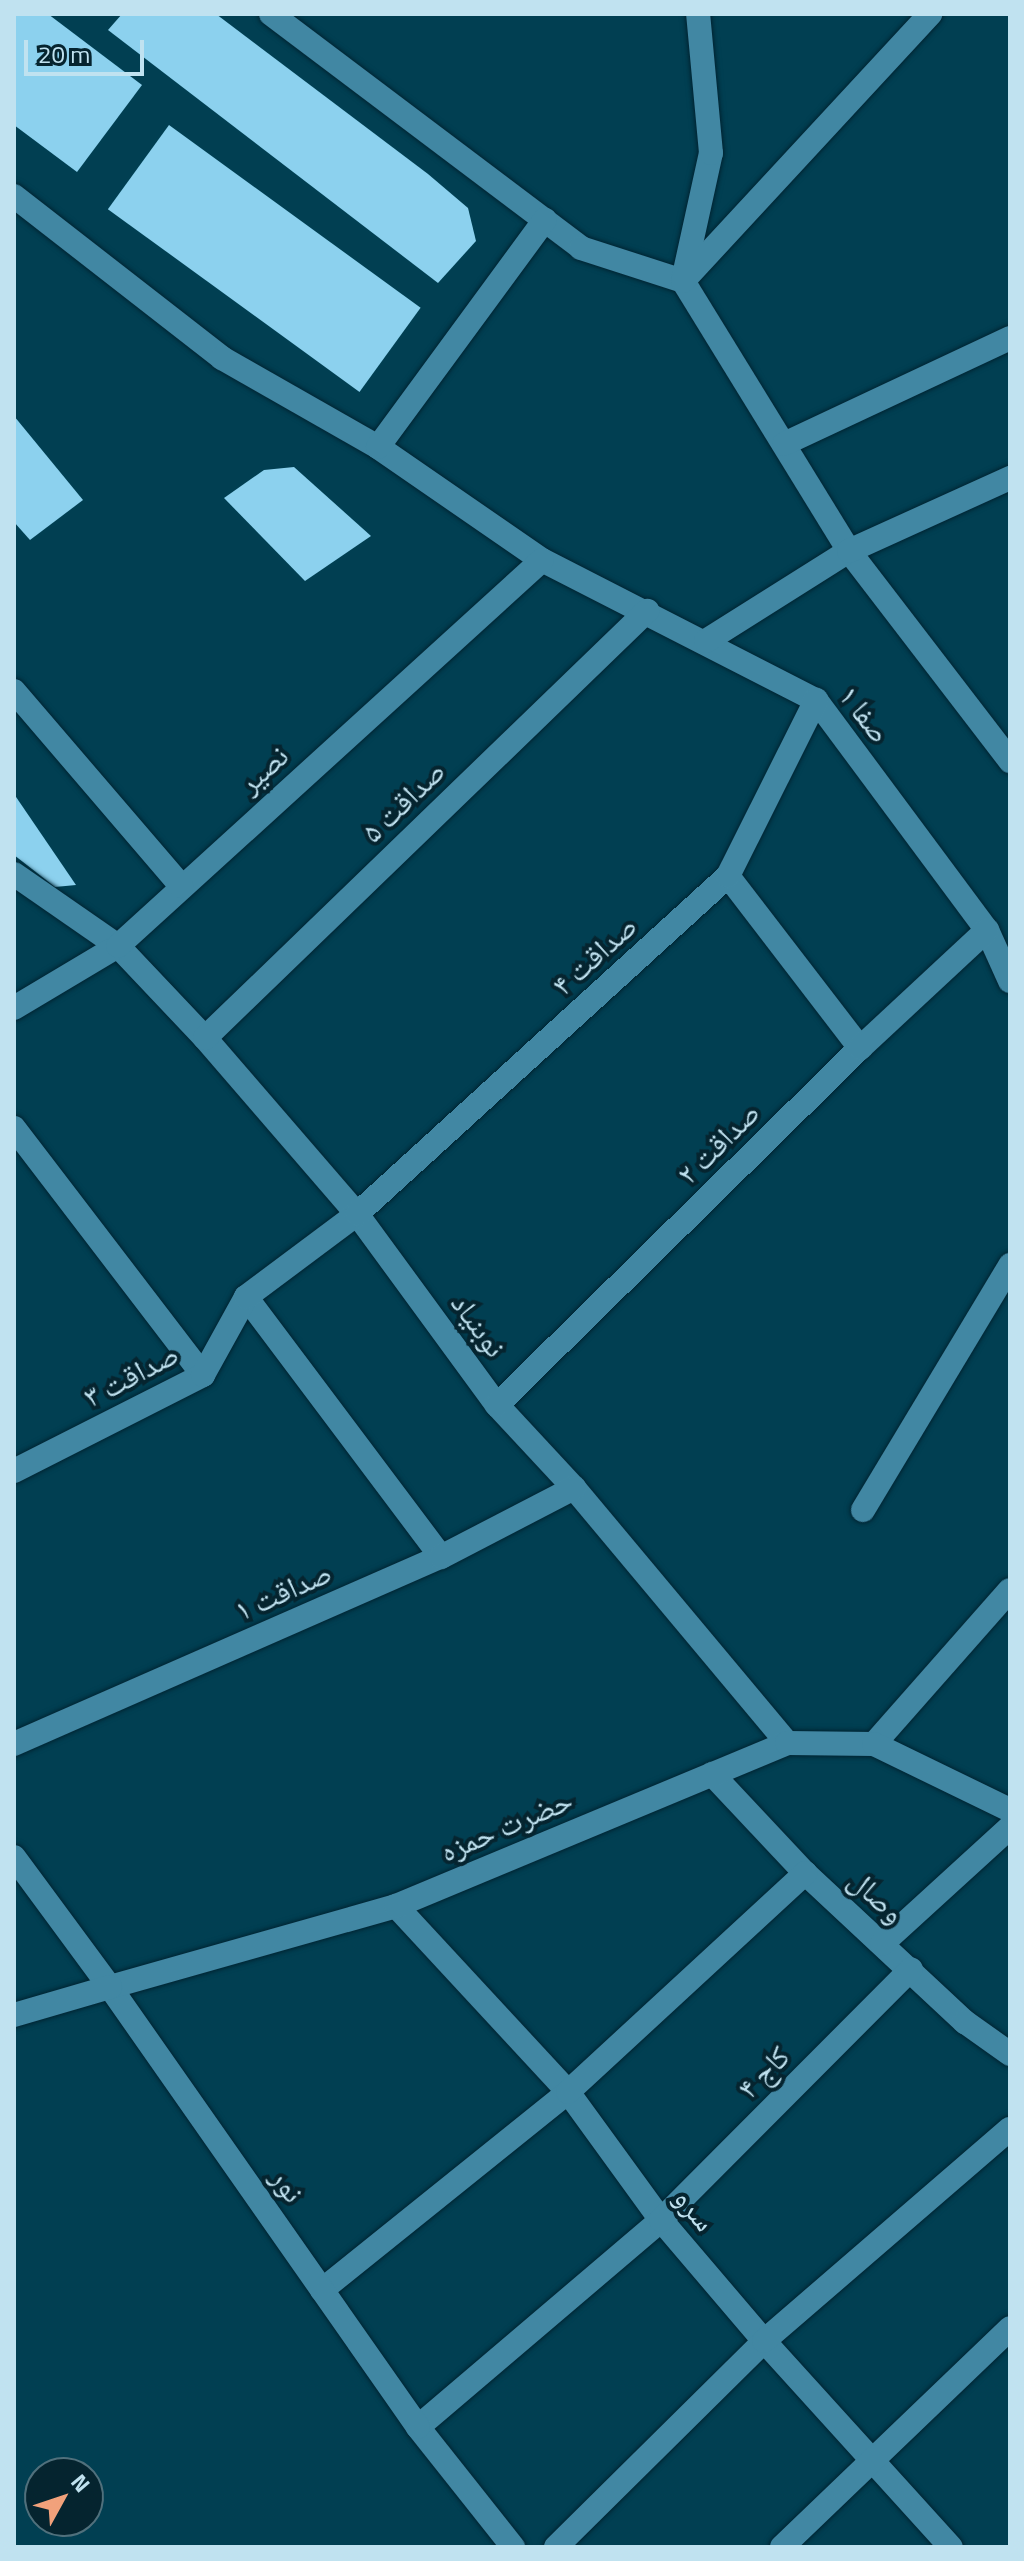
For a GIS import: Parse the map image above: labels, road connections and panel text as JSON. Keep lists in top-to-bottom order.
{
  "streets": {
    "street": [
      "صفا ۱",
      "نصیر",
      "صداقت ۵",
      "صداقت ۴",
      "صداقت ۲",
      "نوبنیاد",
      "صداقت ۳",
      "صداقت ۱",
      "حضرت حمزه",
      "وصال",
      "کاج ۴",
      "نور",
      "سرو"
    ]
  },
  "crossings": [
    ["صفا ۱", "نصیر"],
    ["صفا ۱", "صداقت ۵"],
    ["صفا ۱", "صداقت ۴"],
    ["صفا ۱", "صداقت ۲"],
    ["نصیر", "نوبنیاد"],
    ["صداقت ۵", "نوبنیاد"],
    ["صداقت ۴", "نوبنیاد"],
    ["صداقت ۴", "صداقت ۳"],
    ["صداقت ۲", "نوبنیاد"],
    ["نوبنیاد", "صداقت ۳"],
    ["نوبنیاد", "صداقت ۱"],
    ["نوبنیاد", "حضرت حمزه"],
    ["حضرت حمزه", "وصال"],
    ["حضرت حمزه", "نور"],
    ["حضرت حمزه", "سرو"],
    ["وصال", "کاج ۴"],
    ["کاج ۴", "نور"],
    ["کاج ۴", "سرو"]
  ],
  "scale_bar": "20 m",
  "north": "top right"
}
